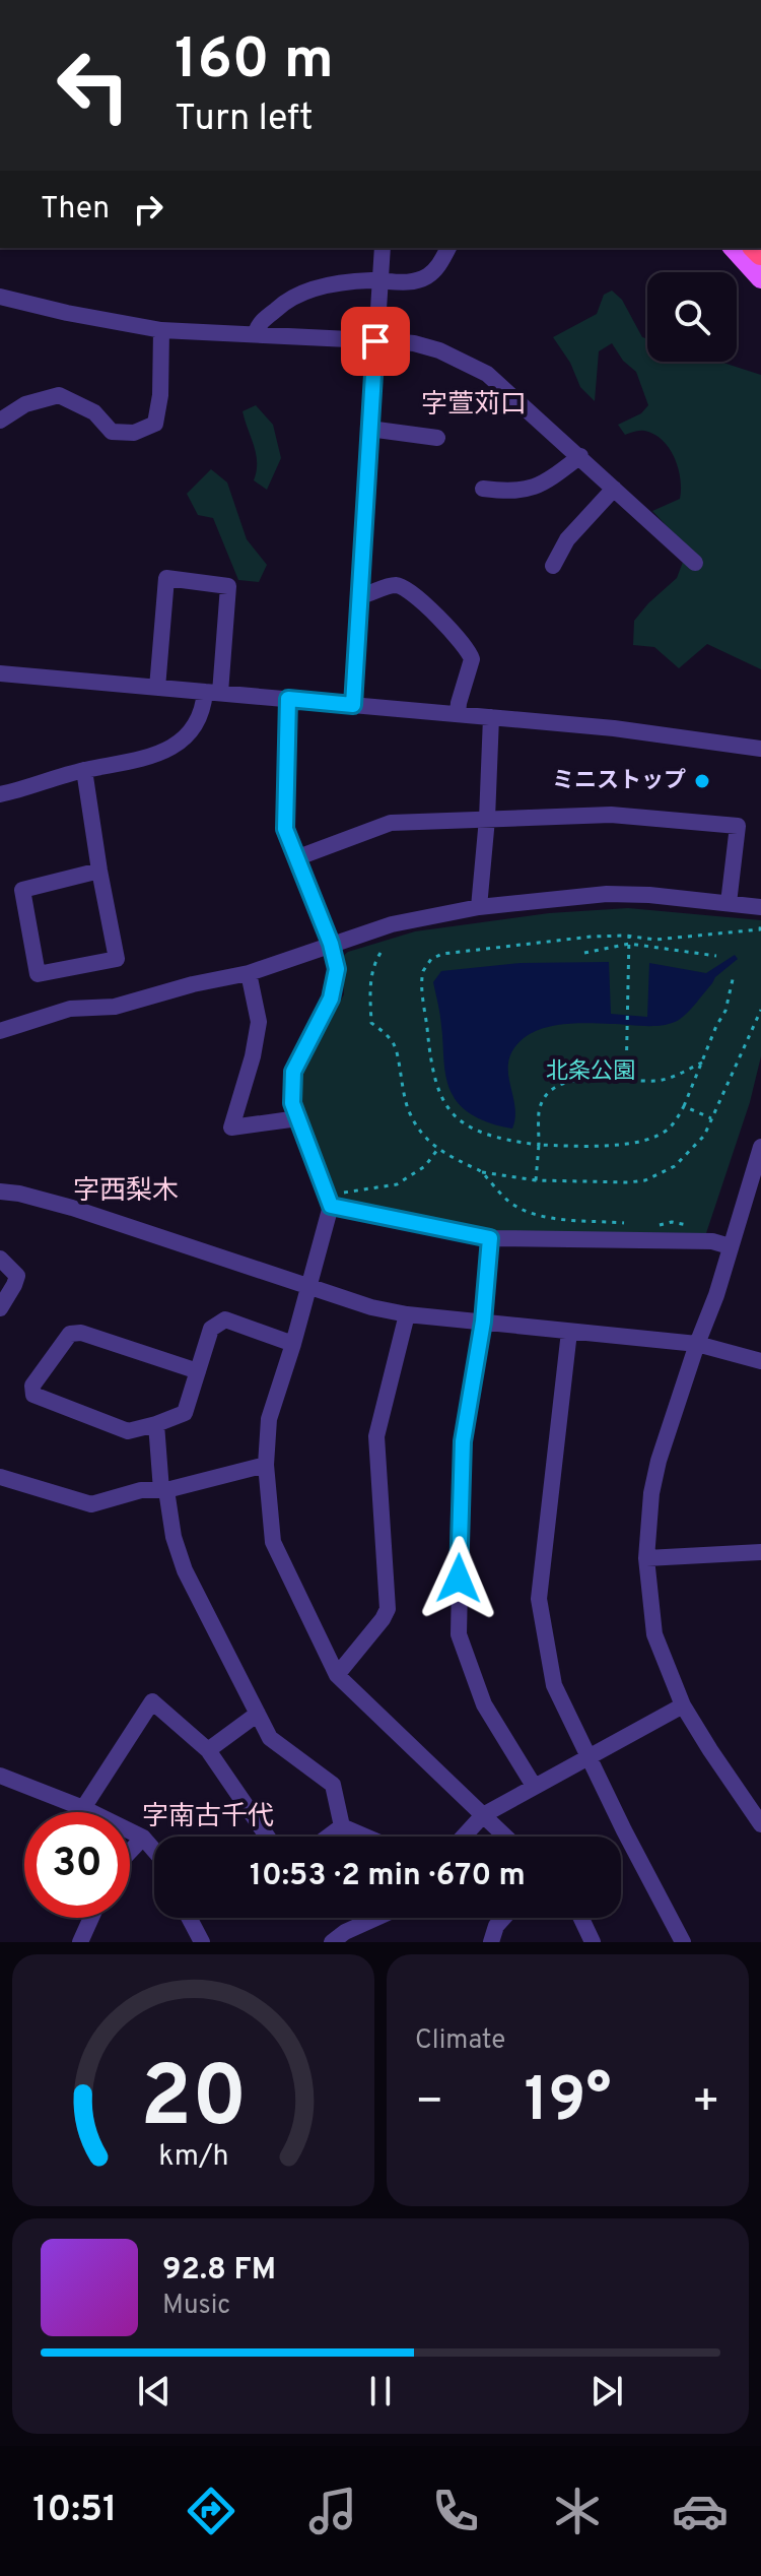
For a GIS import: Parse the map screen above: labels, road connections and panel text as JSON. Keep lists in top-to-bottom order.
{
  "districts": ["字萱苅口", "字西梨木", "字南古千代"],
  "parks": ["北条公園"],
  "places": ["ミニストップ"],
  "page": {
    "turn": ["160 m", "Turn left"],
    "then": "Then",
    "limit": "30",
    "trip": "10:53 · 2 min · 670 m",
    "tile": "Climate",
    "heat": ["−", "19°", "+"],
    "song": ["92.8 FM", "Music"],
    "tabs": "10:51",
    "gauge": ["20", "km/h"]
  }
}
